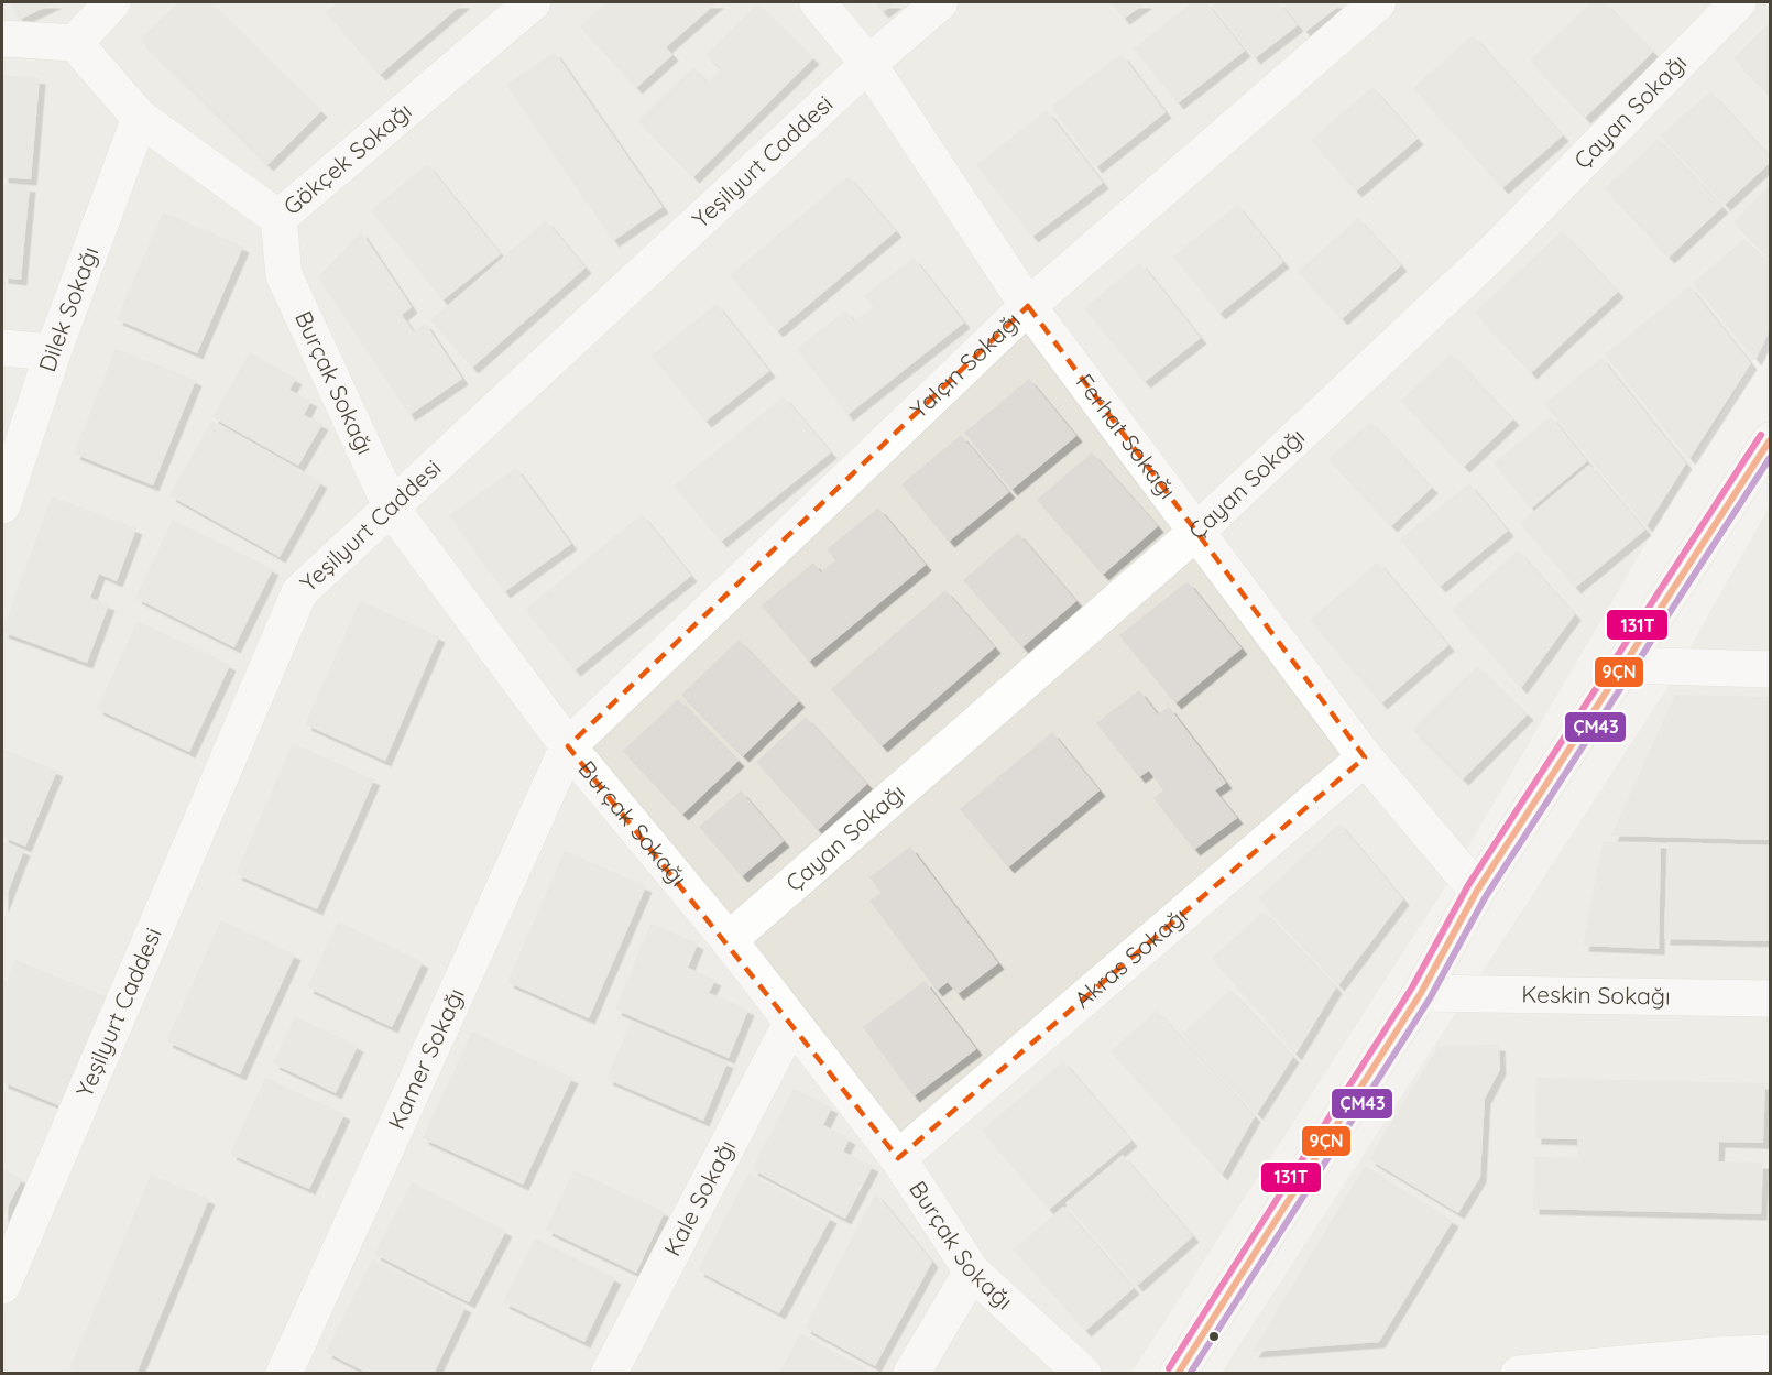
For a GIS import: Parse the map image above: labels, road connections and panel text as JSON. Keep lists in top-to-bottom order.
{
  "streets": {
    "street": [
      "Çayan Sokağı",
      "Gökçek Sokağı",
      "Yeşilyurt Caddesi",
      "Dilek Sokağı",
      "Yalçın Sokağı",
      "Burçak Sokağı",
      "Ferhat Sokağı",
      "Akras Sokağı",
      "Keskin Sokağı",
      "Kamer Sokağı",
      "Kale Sokağı"
    ]
  },
  "crossings": [
    ["Çayan Sokağı", "Burçak Sokağı"],
    ["Çayan Sokağı", "Ferhat Sokağı"],
    ["Gökçek Sokağı", "Dilek Sokağı"],
    ["Gökçek Sokağı", "Burçak Sokağı"],
    ["Yeşilyurt Caddesi", "Burçak Sokağı"],
    ["Yeşilyurt Caddesi", "Ferhat Sokağı"],
    ["Yalçın Sokağı", "Burçak Sokağı"],
    ["Yalçın Sokağı", "Ferhat Sokağı"],
    ["Yalçın Sokağı", "Kamer Sokağı"],
    ["Burçak Sokağı", "Akras Sokağı"],
    ["Burçak Sokağı", "Kamer Sokağı"],
    ["Burçak Sokağı", "Kale Sokağı"],
    ["Ferhat Sokağı", "Akras Sokağı"]
  ],
  "lines": ["transit line 131T", "transit line 9ÇN", "transit line ÇM43"]
}
